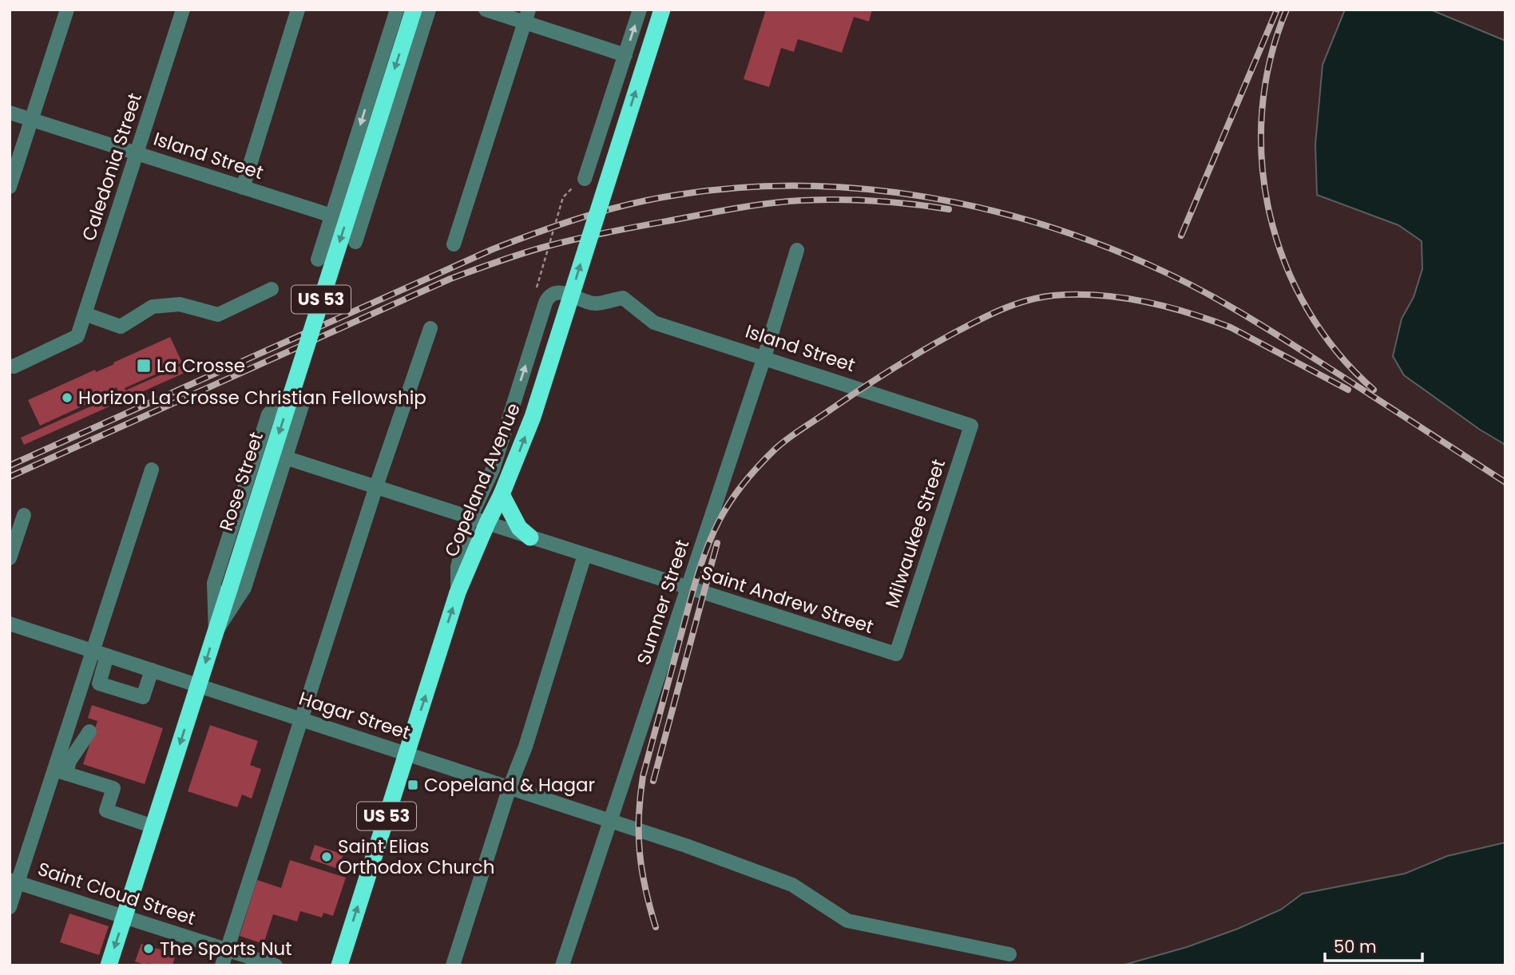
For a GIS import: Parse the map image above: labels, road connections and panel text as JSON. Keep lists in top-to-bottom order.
{
  "streets": {
    "highway": ["US 53", "Copeland Avenue", "Rose Street"],
    "street": [
      "Island Street",
      "Caledonia Street",
      "Milwaukee Street",
      "Saint Andrew Street",
      "Sumner Street",
      "Hagar Street",
      "Saint Cloud Street"
    ]
  },
  "crossings": [
    ["Island Street", "Caledonia Street"],
    ["Island Street", "Milwaukee Street"],
    ["Island Street", "Saint Andrew Street"],
    ["Island Street", "Sumner Street"],
    ["Copeland Avenue", "Saint Andrew Street"],
    ["Copeland Avenue", "Hagar Street"],
    ["Rose Street", "Hagar Street"],
    ["Rose Street", "Saint Cloud Street"],
    ["Milwaukee Street", "Saint Andrew Street"],
    ["Saint Andrew Street", "Sumner Street"],
    ["Sumner Street", "Hagar Street"]
  ],
  "one_way": ["Copeland Avenue", "Rose Street"],
  "places": {
    "transit": ["La Crosse", "Copeland & Hagar"],
    "other": ["Horizon La Crosse Christian Fellowship", "Saint Elias Orthodox Church", "The Sports Nut"]
  },
  "scale_bar": "50 m"
}
